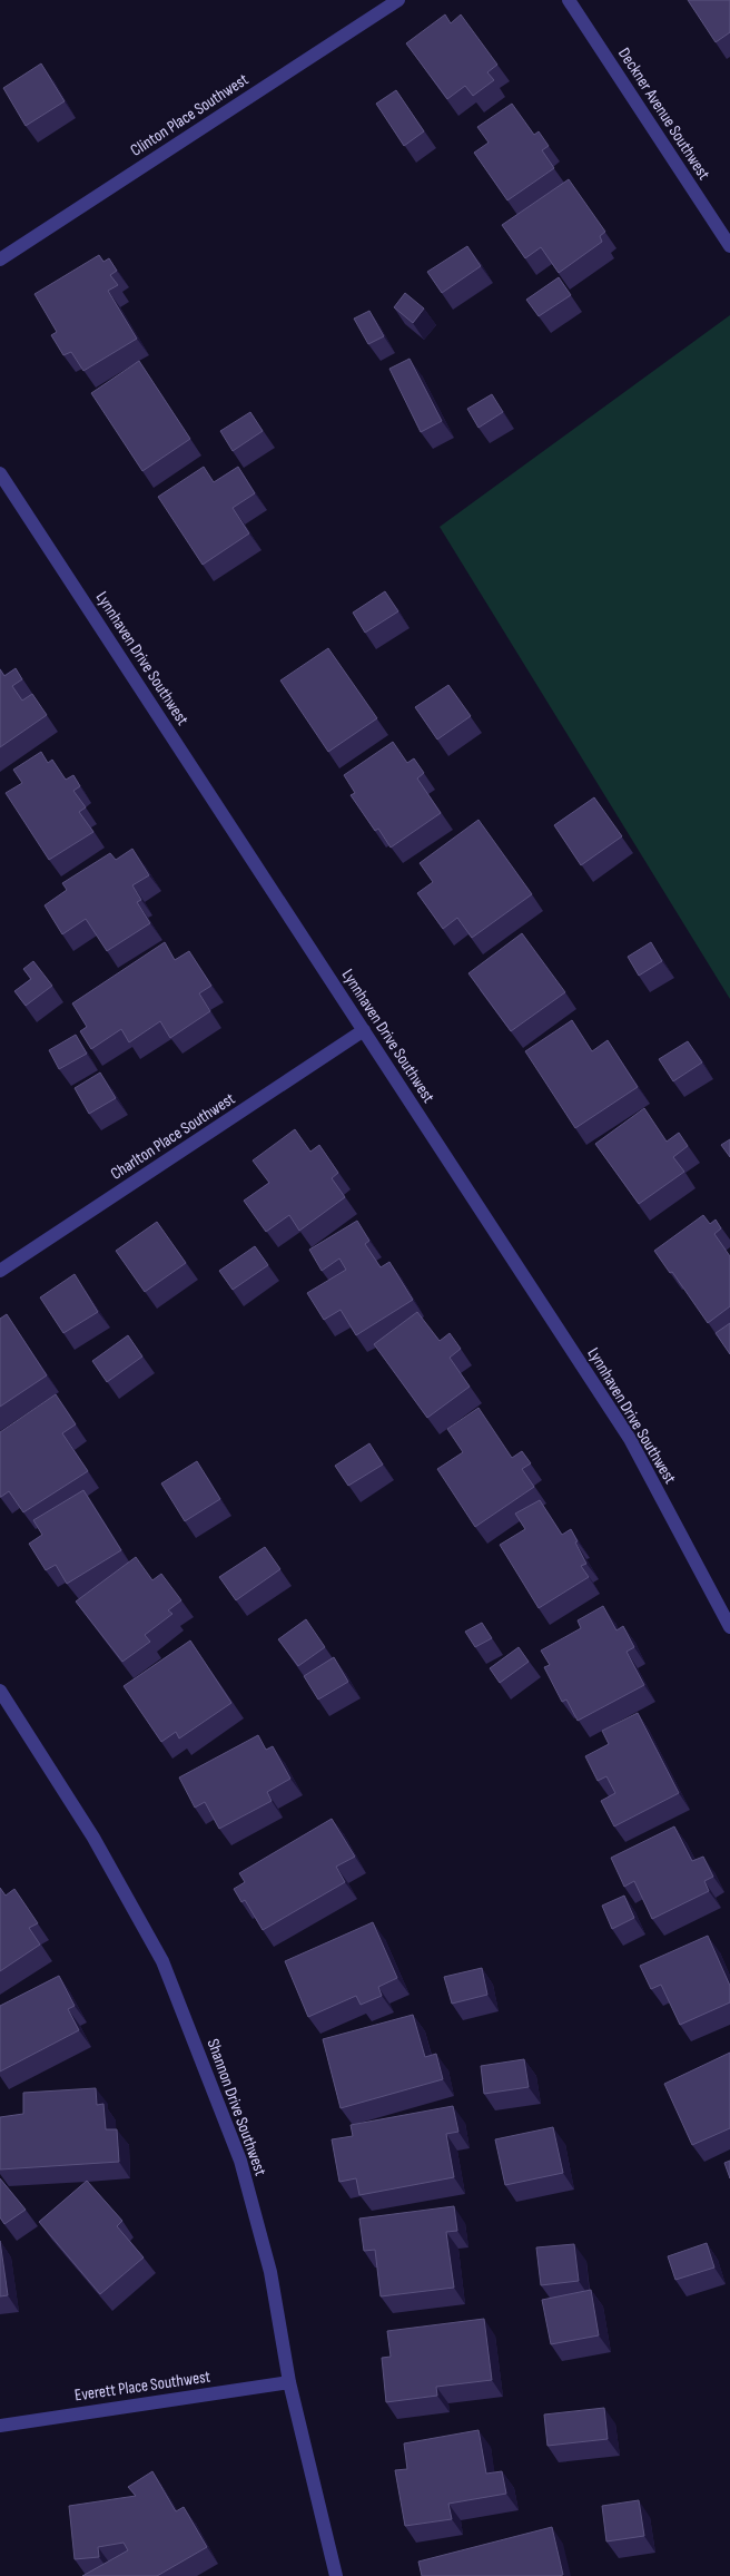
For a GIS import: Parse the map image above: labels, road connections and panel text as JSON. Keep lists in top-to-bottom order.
{
  "streets": {
    "street": [
      "Deckner Avenue Southwest",
      "Clinton Place Southwest",
      "Lynnhaven Drive Southwest",
      "Charlton Place Southwest",
      "Shannon Drive Southwest",
      "Everett Place Southwest"
    ]
  },
  "crossings": [
    ["Lynnhaven Drive Southwest", "Charlton Place Southwest"],
    ["Shannon Drive Southwest", "Everett Place Southwest"]
  ]
}
